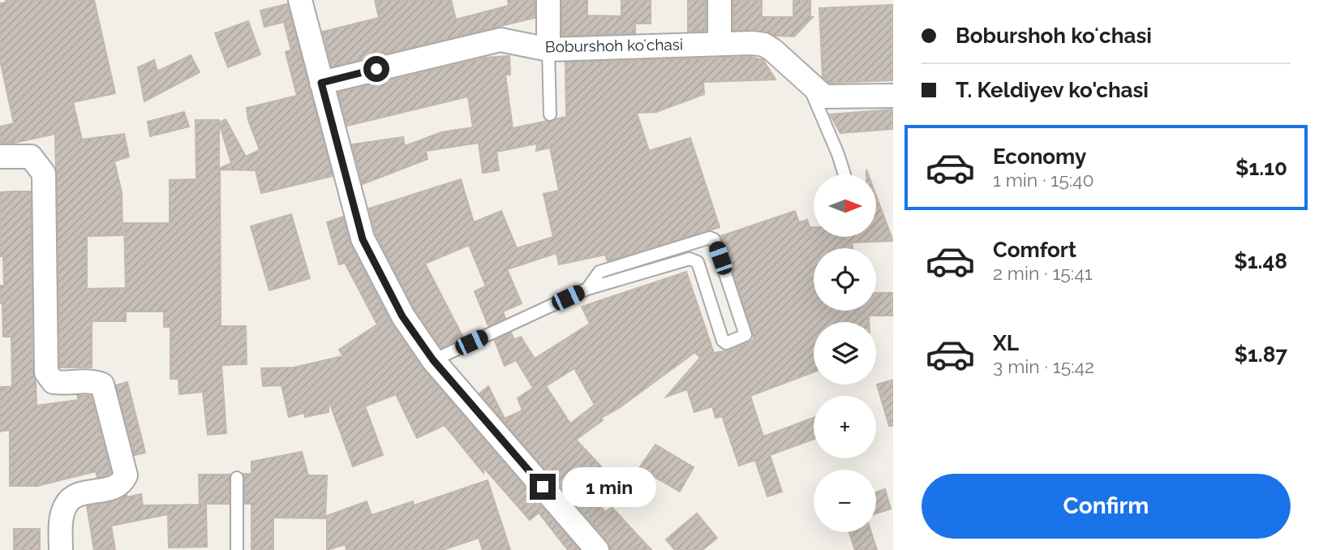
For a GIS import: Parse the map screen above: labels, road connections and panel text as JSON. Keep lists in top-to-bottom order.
{
  "streets": {
    "street": ["Boburshoh koʻchasi"]
  },
  "north": "right",
  "page": {
    "banner": ["Boburshoh koʻchasi", "T. Keldiyev ko'chasi"],
    "list": [
      {
        "name": "Economy",
        "note": "1 min · 15:40",
        "value": "$1.10"
      },
      {
        "name": "Comfort",
        "note": "2 min · 15:41",
        "value": "$1.48"
      },
      {
        "name": "XL",
        "note": "3 min · 15:42",
        "value": "$1.87"
      }
    ],
    "map_buttons": ["+", "−"],
    "buttons": "Confirm",
    "bubble": "1 min"
  }
}
